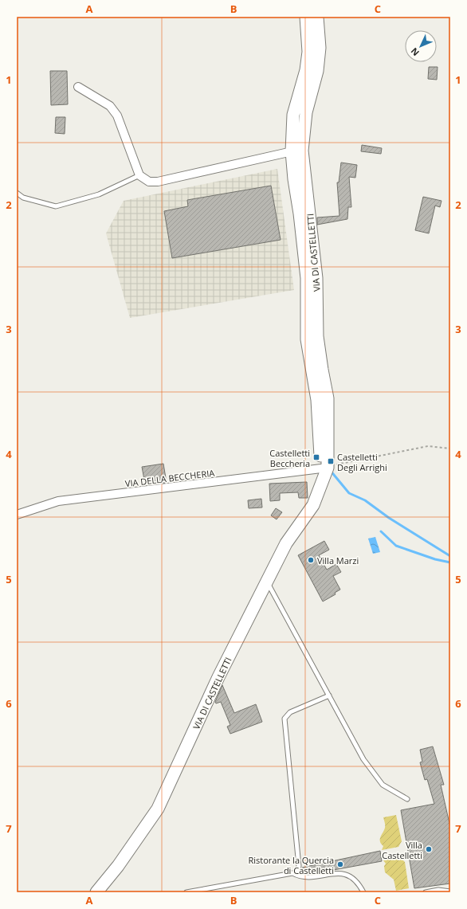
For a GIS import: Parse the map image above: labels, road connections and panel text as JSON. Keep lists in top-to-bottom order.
{
  "streets": {
    "main road": ["VIA DI CASTELLETTI"],
    "street": ["VIA DELLA BECCHERIA"]
  },
  "crossings": [
    ["VIA DI CASTELLETTI", "VIA DELLA BECCHERIA"]
  ],
  "places": {
    "transit": ["Castelletti Beccheria", "Castelletti Degli Arrighi"],
    "other": ["Villa Marzi", "Villa Castelletti", "Ristorante la Quercia di Castelletti"]
  },
  "north": "bottom left",
  "grid": {
    "columns": ["A", "B", "C"],
    "rows": [
      "1",
      "2",
      "3",
      "4",
      "5",
      "6",
      "7"
    ]
  }
}
